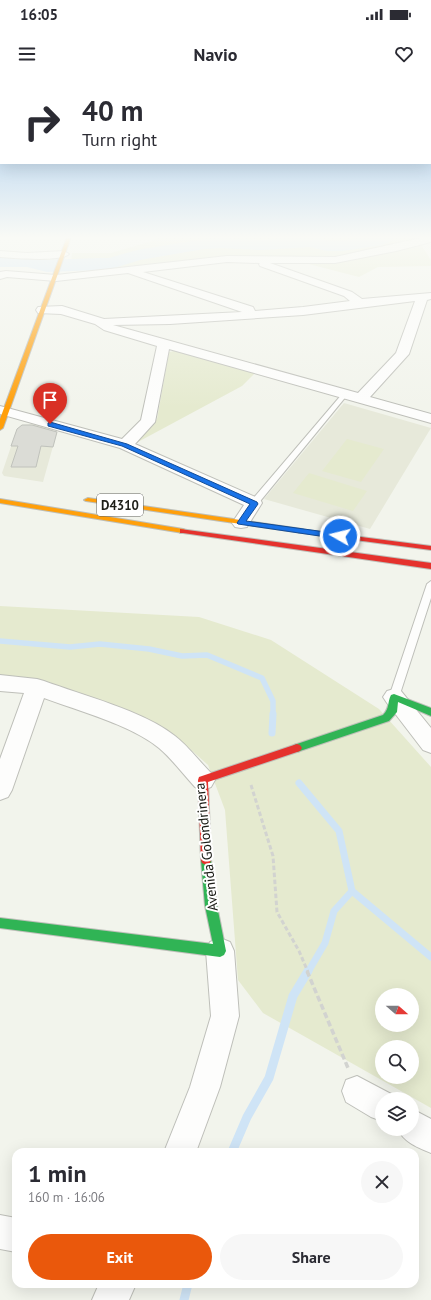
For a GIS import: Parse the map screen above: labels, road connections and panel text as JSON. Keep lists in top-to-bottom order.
{
  "streets": {
    "street": ["D4310", "Avenida Golondrinera"]
  },
  "north": "right",
  "page": {
    "status": "16:05",
    "header": "Navio",
    "turn": ["40 m", "Turn right"],
    "heading": ["1 min", "160 m · 16:06"],
    "buttons": ["Exit", "Share"]
  }
}
